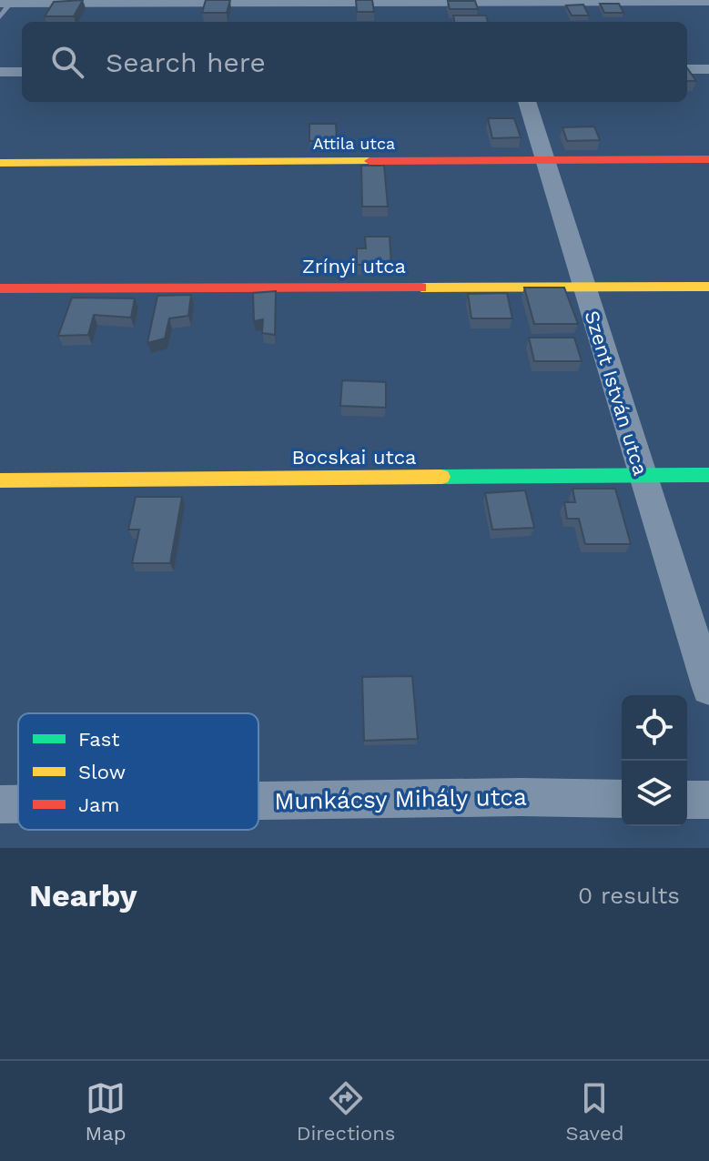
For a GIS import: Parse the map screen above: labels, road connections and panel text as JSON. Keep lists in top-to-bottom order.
{
  "streets": {
    "street": [
      "Attila utca",
      "Zrínyi utca",
      "Szent István utca",
      "Bocskai utca",
      "Munkácsy Mihály utca"
    ]
  },
  "crossings": [
    ["Attila utca", "Szent István utca"],
    ["Zrínyi utca", "Szent István utca"],
    ["Szent István utca", "Bocskai utca"]
  ],
  "legend": ["Fast", "Slow", "Jam"],
  "page": {
    "search": "Search here",
    "heading": ["Nearby", "0 results"],
    "nav": ["Map", "Directions", "Saved"]
  }
}
